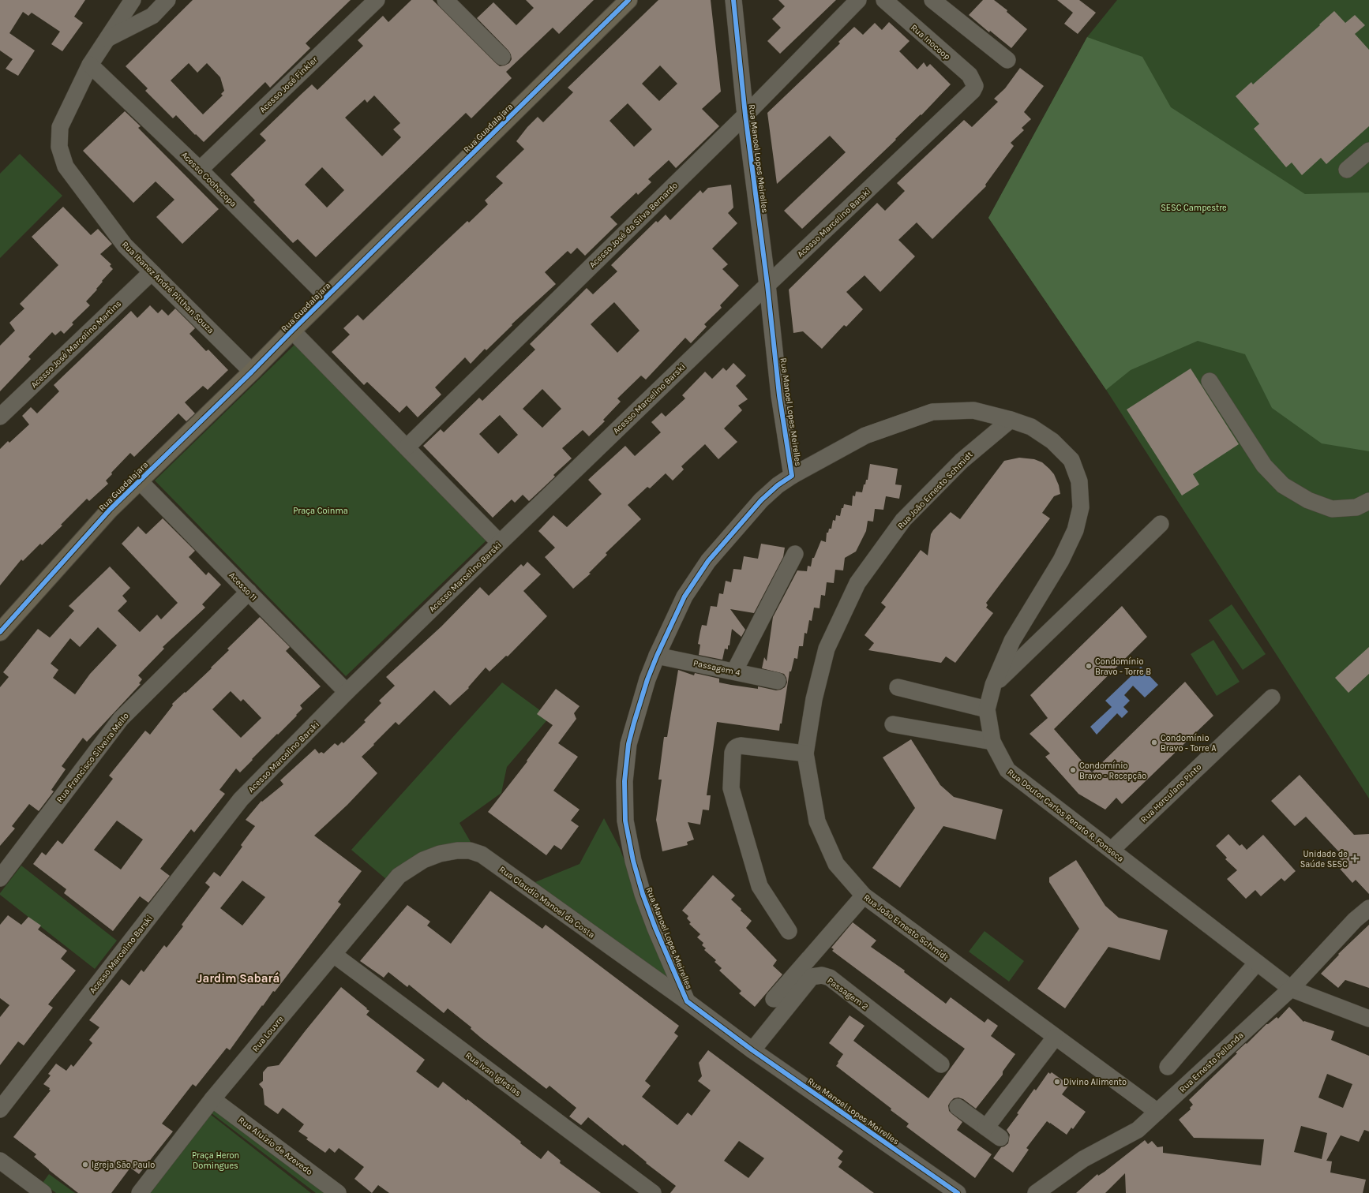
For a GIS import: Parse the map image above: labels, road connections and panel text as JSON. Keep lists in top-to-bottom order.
{
  "streets": {
    "main road": ["Rua Guadalajara"],
    "street": [
      "Rua Inocoop",
      "Acesso José Finkler",
      "Rua Manoel Lopes Meirelles",
      "Acesso Coohacopa",
      "Acesso Marcelino Barski",
      "Acesso José da Silva Bernardo",
      "Rua Ibanez André Pitthan Souza",
      "Acesso José Marcelino Martins",
      "Rua João Ernesto Schmidt",
      "Acesso 11",
      "Passagem 4",
      "Rua Francisco Silveira Mello",
      "Rua Herculano Pinto",
      "Rua Doutor Carlos Renato R. Fonseca",
      "Rua Claudio Manoel da Costa",
      "Passagem 2",
      "Rua Louvre",
      "Rua Ernesto Pellanda",
      "Rua Ivan Iglesias",
      "Rua Aluizio de Azevedo"
    ]
  },
  "crossings": [
    ["Rua Inocoop", "Acesso Marcelino Barski"],
    ["Acesso José Finkler", "Acesso Coohacopa"],
    ["Rua Guadalajara", "Acesso Coohacopa"],
    ["Rua Guadalajara", "Rua Ibanez André Pitthan Souza"],
    ["Rua Guadalajara", "Acesso 11"],
    ["Rua Manoel Lopes Meirelles", "Acesso Marcelino Barski"],
    ["Rua Manoel Lopes Meirelles", "Acesso José da Silva Bernardo"],
    ["Rua Manoel Lopes Meirelles", "Passagem 4"],
    ["Rua Manoel Lopes Meirelles", "Rua Doutor Carlos Renato R. Fonseca"],
    ["Rua Manoel Lopes Meirelles", "Rua Claudio Manoel da Costa"],
    ["Rua Manoel Lopes Meirelles", "Passagem 2"],
    ["Acesso Coohacopa", "Rua Ibanez André Pitthan Souza"],
    ["Acesso Marcelino Barski", "Acesso 11"],
    ["Rua Ibanez André Pitthan Souza", "Acesso José Marcelino Martins"],
    ["Rua João Ernesto Schmidt", "Rua Doutor Carlos Renato R. Fonseca"],
    ["Rua João Ernesto Schmidt", "Rua Ernesto Pellanda"],
    ["Acesso 11", "Rua Francisco Silveira Mello"],
    ["Rua Herculano Pinto", "Rua Doutor Carlos Renato R. Fonseca"],
    ["Rua Doutor Carlos Renato R. Fonseca", "Rua Ernesto Pellanda"],
    ["Rua Claudio Manoel da Costa", "Rua Louvre"],
    ["Rua Louvre", "Rua Ivan Iglesias"],
    ["Rua Louvre", "Rua Aluizio de Azevedo"]
  ],
  "districts": ["Jardim Sabará"],
  "parks": ["SESC Campestre", "Praça Coinma", "Praça Heron Domingues"],
  "places": {
    "other": [
      "Condomínio Bravo - Torre B",
      "Condomínio Bravo - Torre A",
      "Condomínio Bravo - Recepção",
      "Divino Alimento",
      "Igreja São Paulo"
    ],
    "health": ["Unidade de Saúde SESC"]
  }
}
